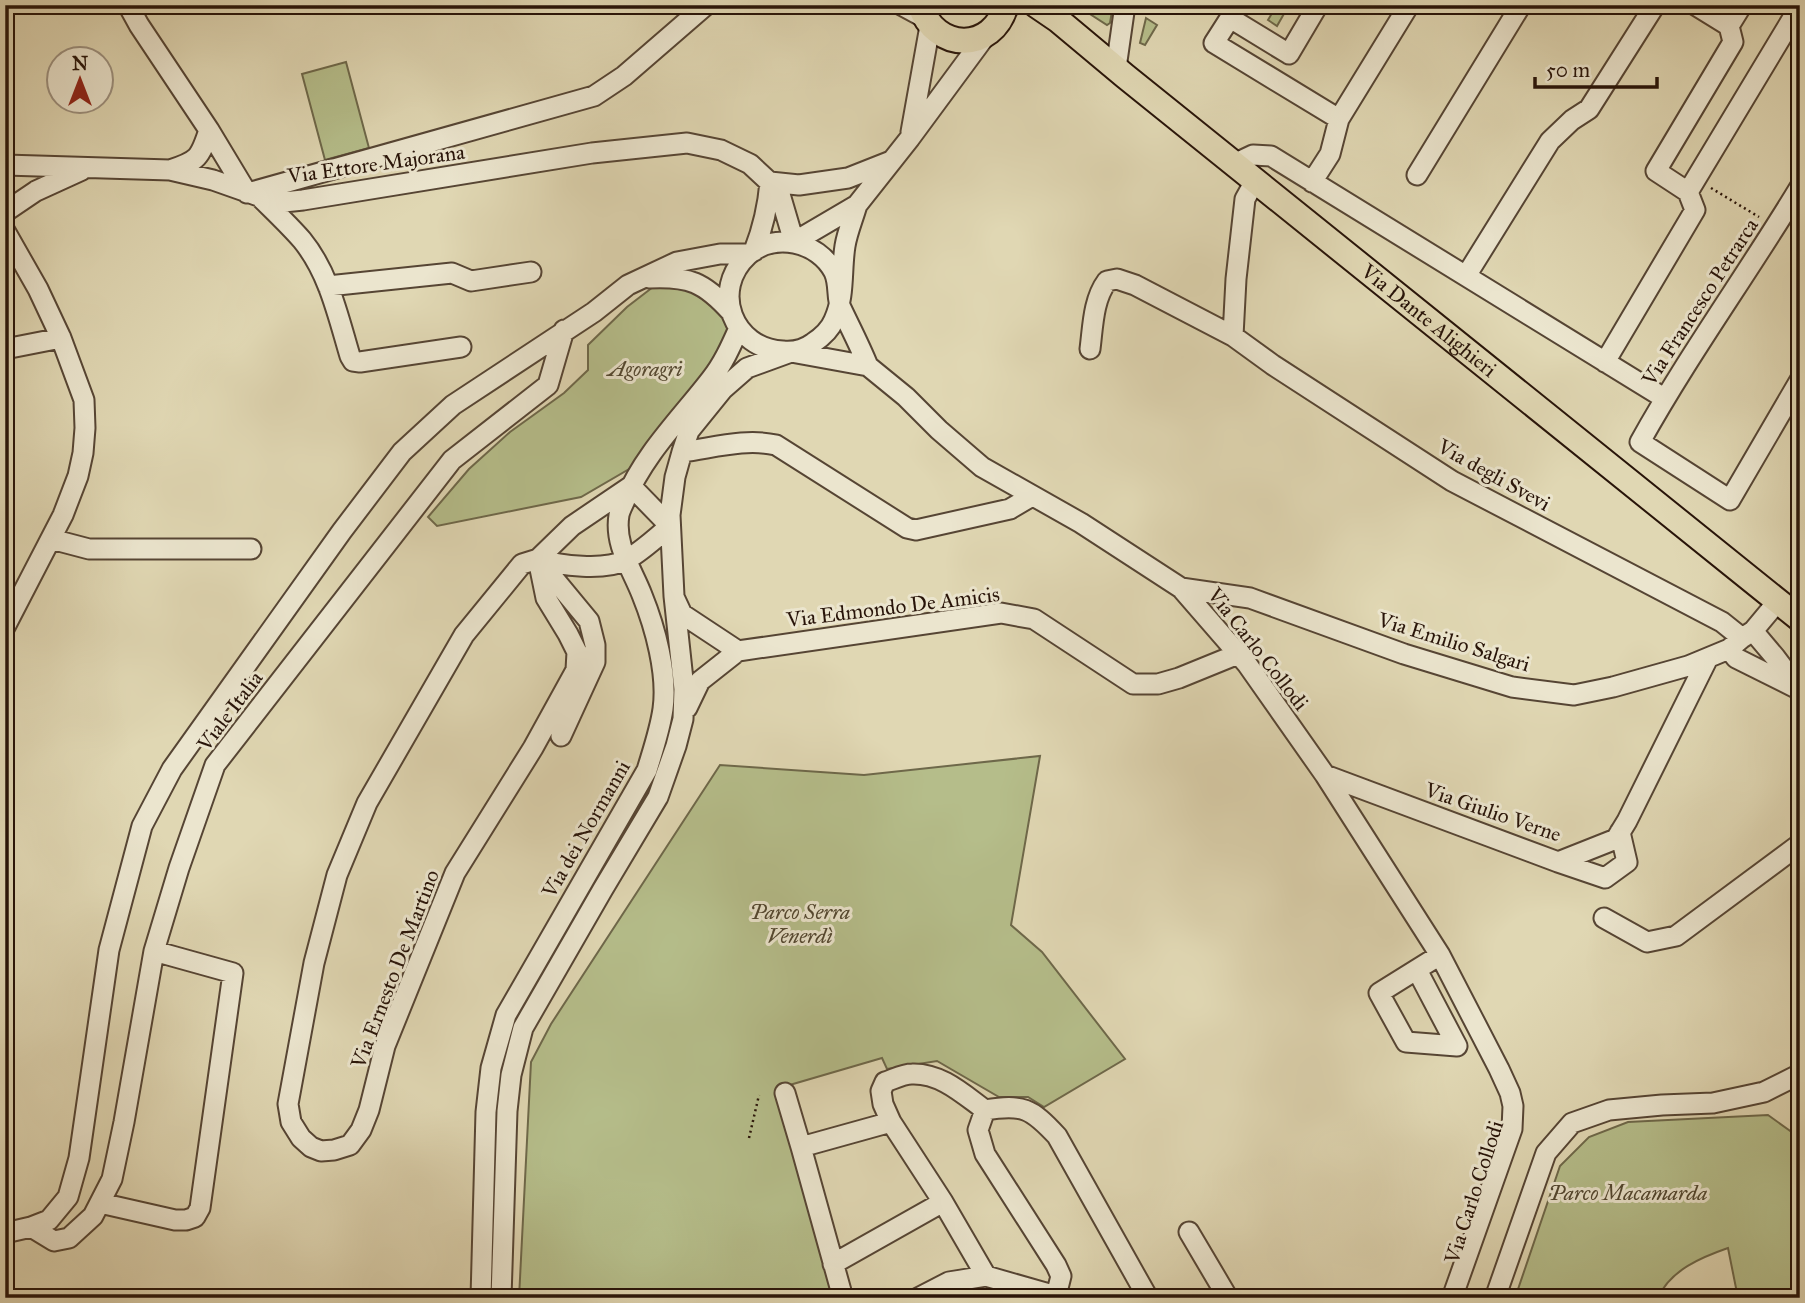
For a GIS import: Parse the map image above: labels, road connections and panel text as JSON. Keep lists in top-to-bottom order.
{
  "streets": {
    "main road": ["Via Dante Alighieri"],
    "street": [
      "Via Ettore Majorana",
      "Via Francesco Petrarca",
      "Via degli Svevi",
      "Via Edmondo De Amicis",
      "Via Emilio Salgari",
      "Via Carlo Collodi",
      "Viale Italia",
      "Via Giulio Verne",
      "Via dei Normanni",
      "Via Ernesto De Martino"
    ]
  },
  "crossings": [
    ["Via Ettore Majorana", "Viale Italia"],
    ["Via Ettore Majorana", "Via dei Normanni"],
    ["Via Dante Alighieri", "Via Emilio Salgari"],
    ["Via degli Svevi", "Via Emilio Salgari"],
    ["Via Edmondo De Amicis", "Via Carlo Collodi"],
    ["Via Emilio Salgari", "Via Carlo Collodi"],
    ["Via Emilio Salgari", "Via Giulio Verne"],
    ["Via Carlo Collodi", "Via Giulio Verne"],
    ["Viale Italia", "Via dei Normanni"],
    ["Via dei Normanni", "Via Ernesto De Martino"]
  ],
  "parks": ["Agoragri", "Parco Serra Venerdì", "Parco Macamarda"],
  "scale_bar": "50 m",
  "north": "top"
}
